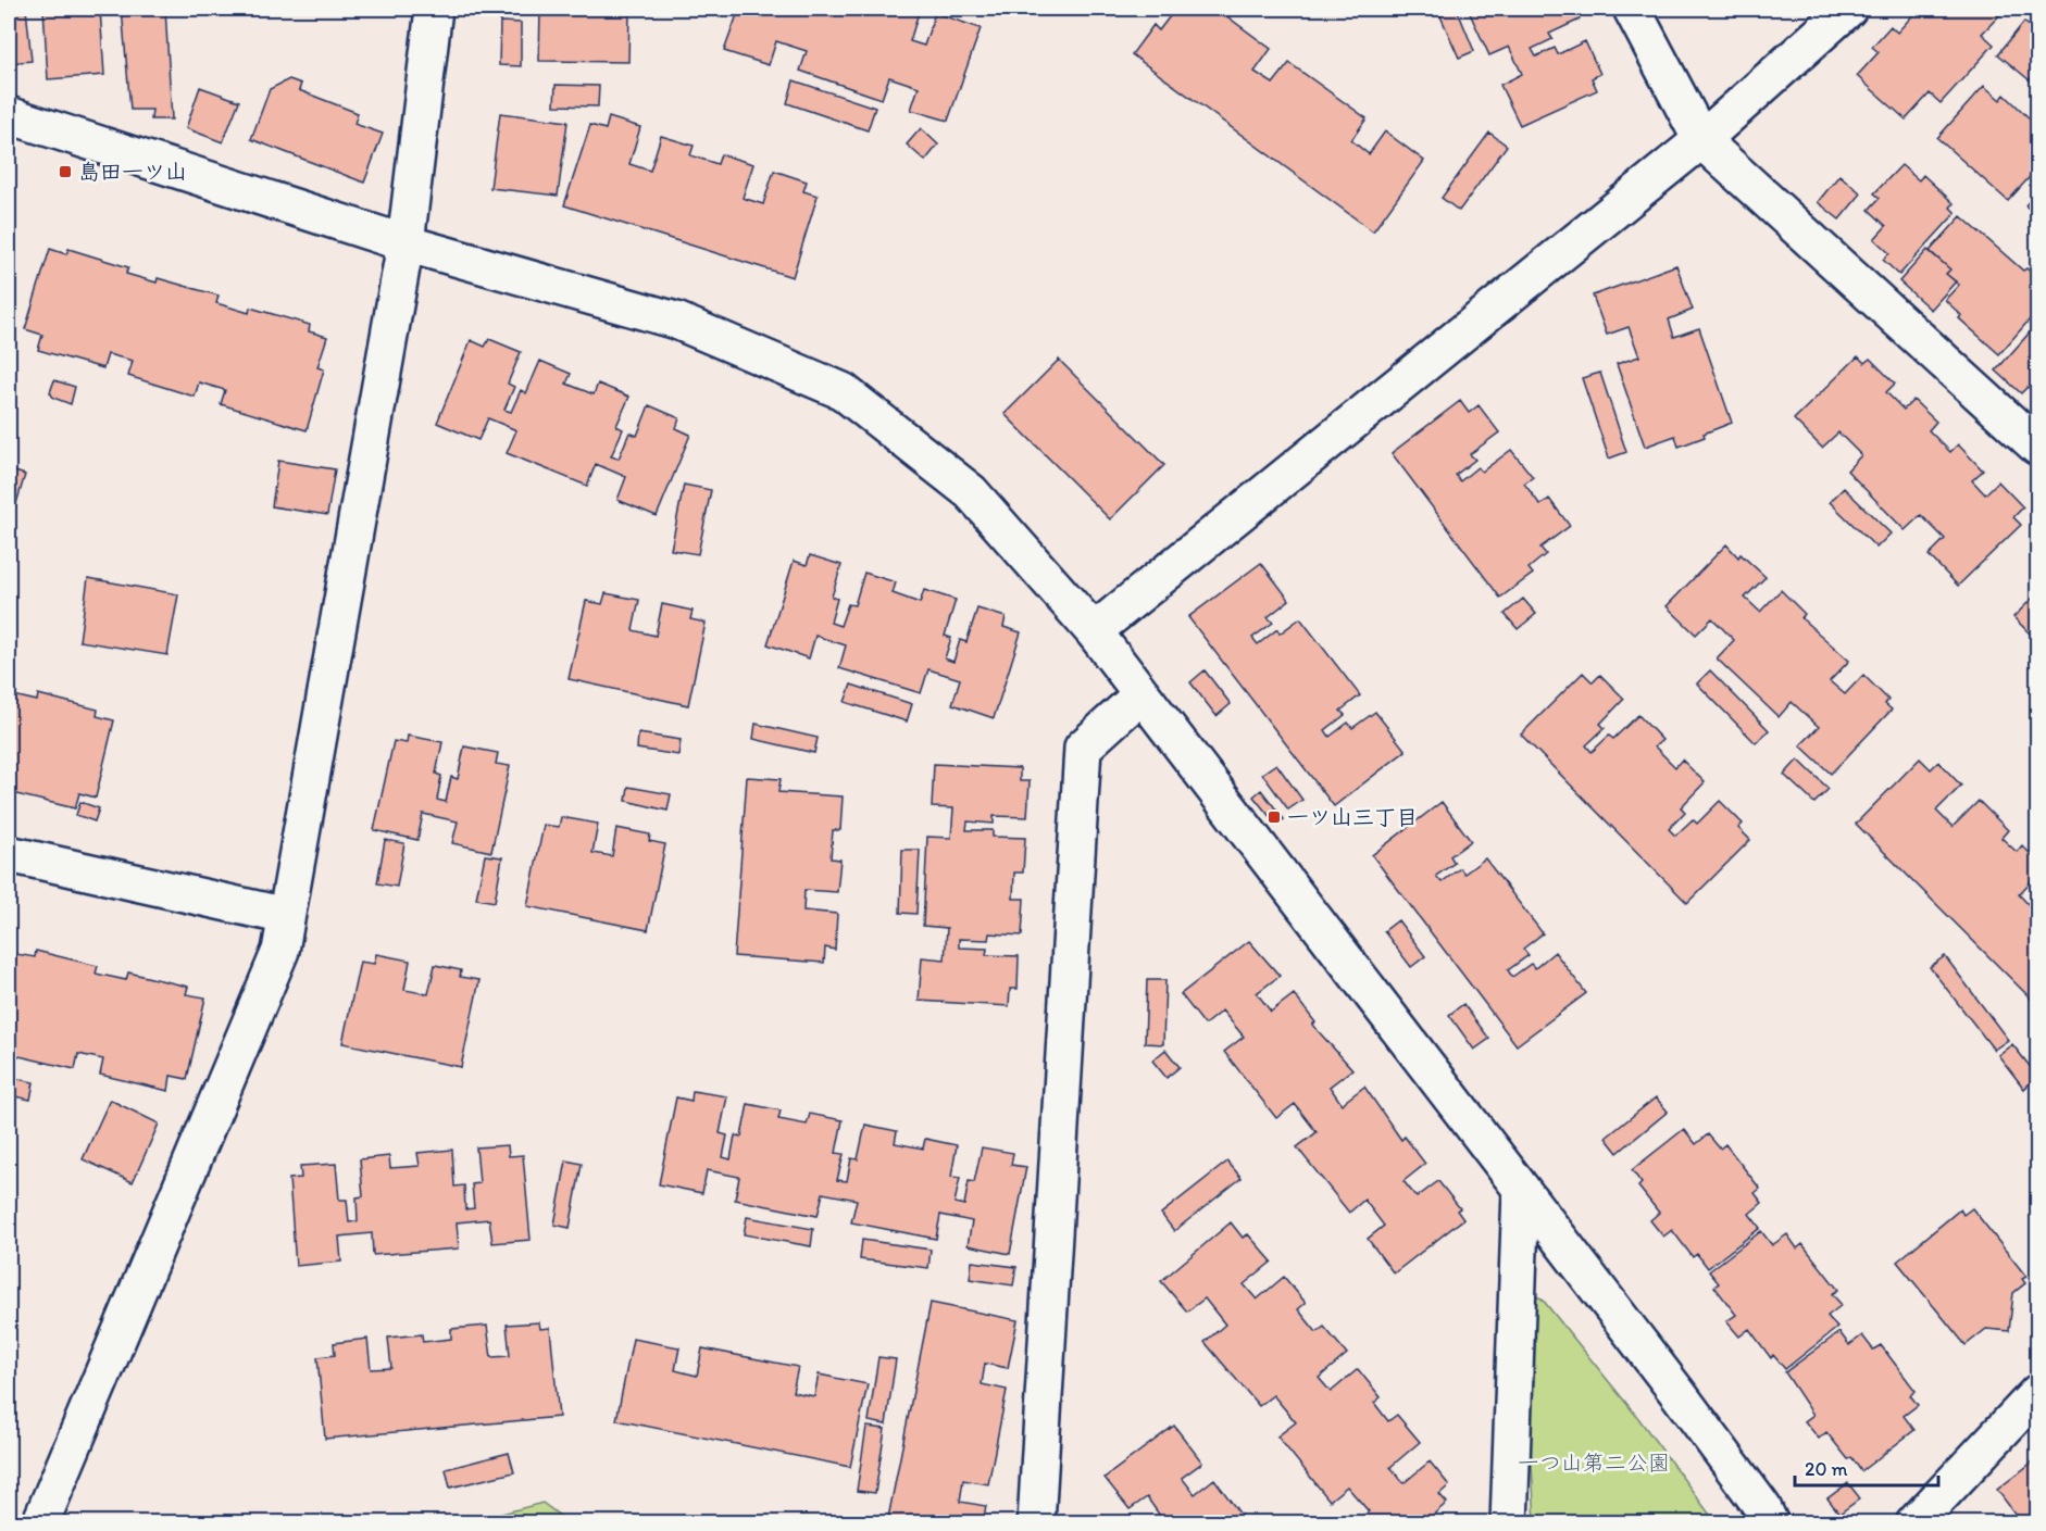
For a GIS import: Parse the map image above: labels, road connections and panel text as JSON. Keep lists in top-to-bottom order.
{
  "parks": ["一つ山第二公園"],
  "places": {
    "transit": ["島田一ツ山", "一ツ山三丁目"]
  },
  "scale_bar": "20 m"
}
